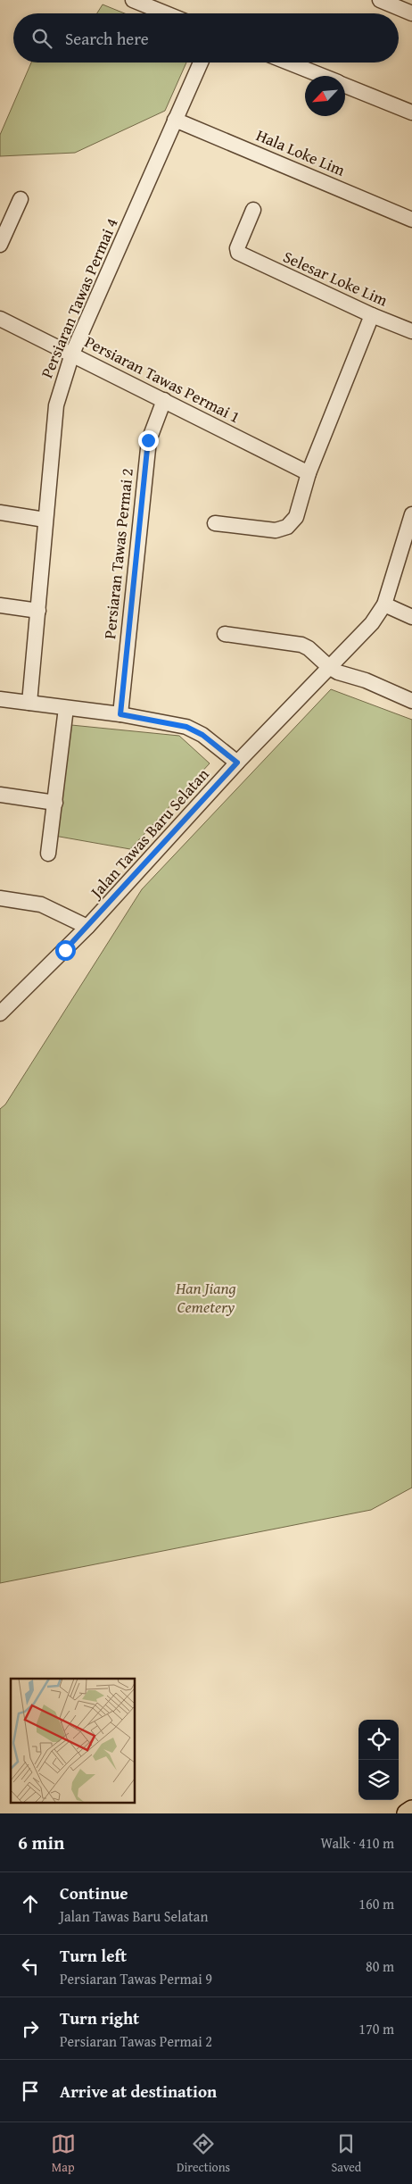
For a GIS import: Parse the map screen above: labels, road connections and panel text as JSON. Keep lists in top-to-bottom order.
{
  "streets": {
    "street": [
      "Hala Loke Lim",
      "Selesar Loke Lim",
      "Persiaran Tawas Permai 4",
      "Persiaran Tawas Permai 1",
      "Persiaran Tawas Permai 2",
      "Jalan Tawas Baru Selatan"
    ]
  },
  "crossings": [
    ["Hala Loke Lim", "Persiaran Tawas Permai 4"],
    ["Persiaran Tawas Permai 4", "Persiaran Tawas Permai 1"],
    ["Persiaran Tawas Permai 1", "Persiaran Tawas Permai 2"]
  ],
  "parks": ["Han Jiang Cemetery"],
  "north": "bottom left",
  "page": {
    "search": "Search here",
    "heading": ["6 min", "Walk · 410 m"],
    "list": [
      ["Continue", "Jalan Tawas Baru Selatan", "160 m"],
      ["Turn left", "Persiaran Tawas Permai 9", "80 m"],
      ["Turn right", "Persiaran Tawas Permai 2", "170 m"],
      "Arrive at destination"
    ],
    "nav": ["Map", "Directions", "Saved"]
  }
}
